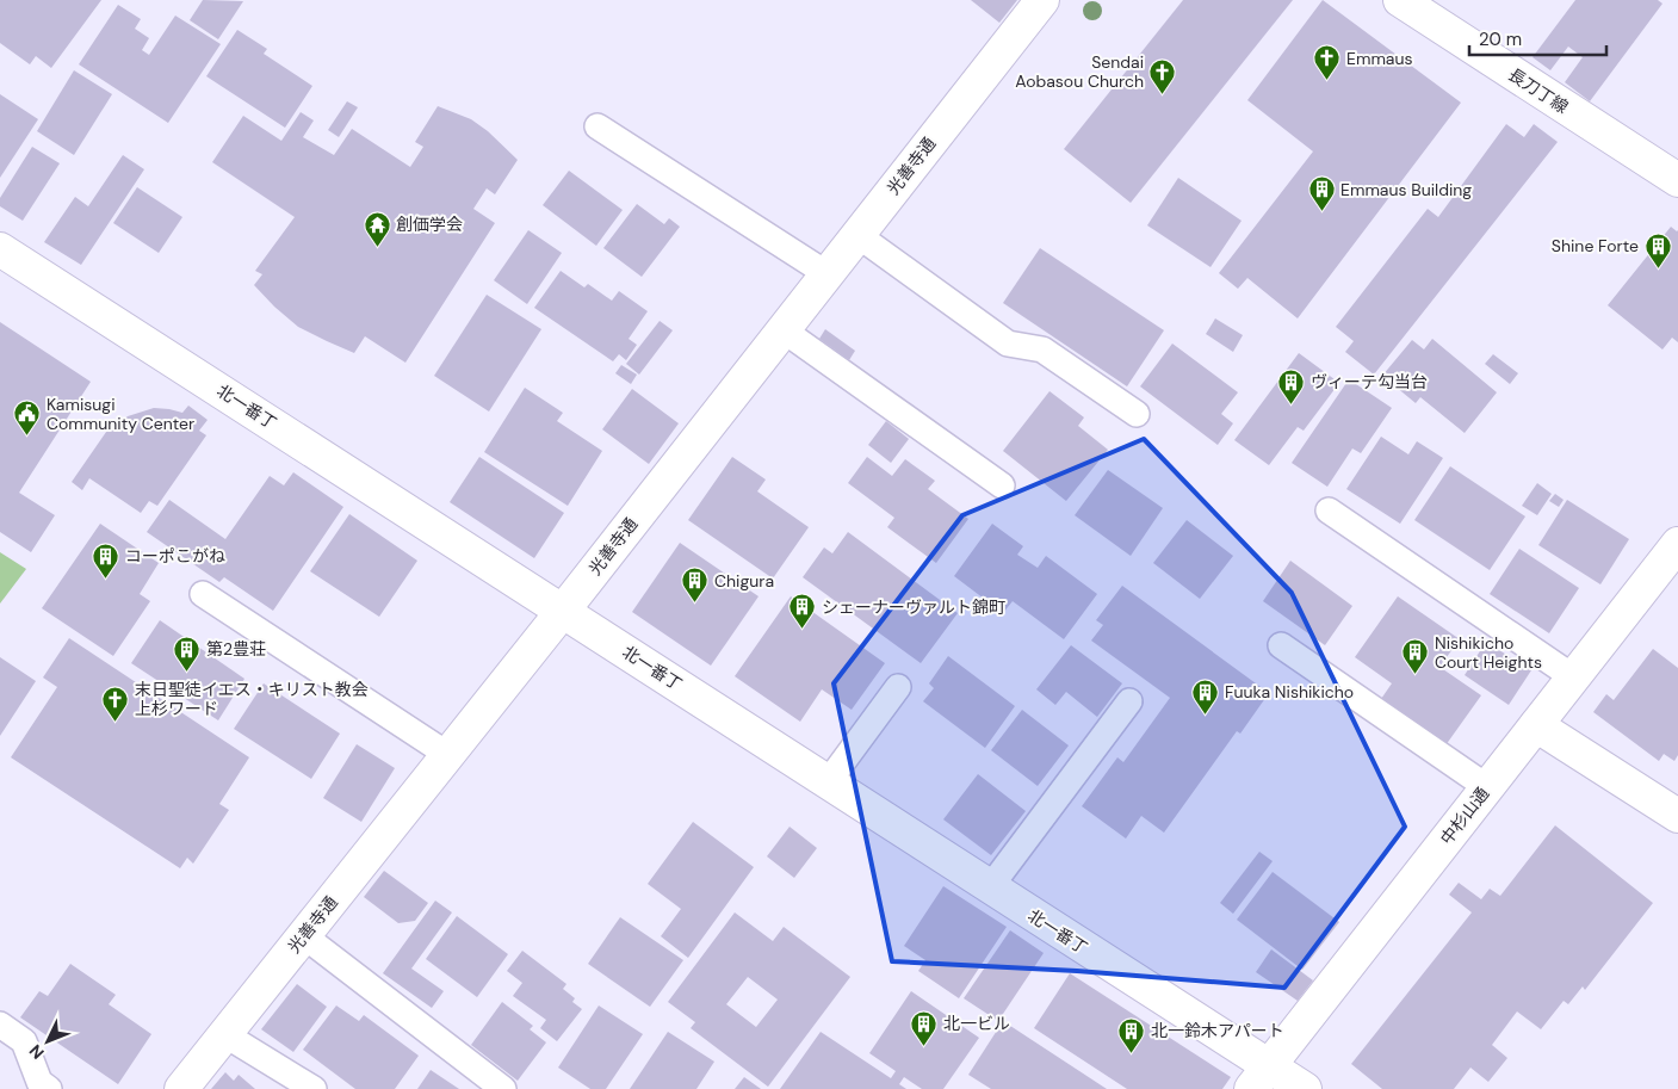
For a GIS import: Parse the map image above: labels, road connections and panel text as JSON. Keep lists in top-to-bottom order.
{
  "streets": {
    "street": [
      "長刀丁線",
      "光善寺通",
      "北一番丁",
      "中杉山通"
    ]
  },
  "crossings": [
    ["光善寺通", "北一番丁"],
    ["北一番丁", "中杉山通"]
  ],
  "places": {
    "church": ["Emmaus", "Sendai Aobasou Church", "末日聖徒イエス・キリスト教会 上杉ワード"],
    "building": [
      "Emmaus Building",
      "Shine Forte",
      "ヴィーテ勾当台",
      "コーポこがね",
      "Chigura",
      "シェーナーヴァルト錦町",
      "第2豊荘",
      "Nishikicho Court Heights",
      "Fuuka Nishikicho",
      "北一ビル",
      "北一鈴木アパート"
    ],
    "temple": ["創価学会"],
    "public building": ["Kamisugi Community Center"]
  },
  "scale_bar": "20 m",
  "north": "bottom left"
}
